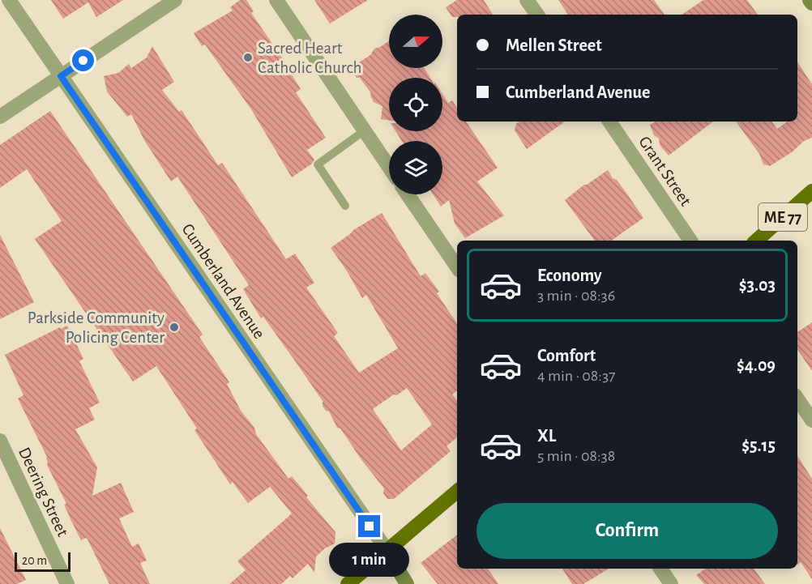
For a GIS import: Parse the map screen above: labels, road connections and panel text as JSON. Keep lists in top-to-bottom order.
{
  "streets": {
    "main road": ["ME 77", "Cumberland Avenue"],
    "street": ["Grant Street", "Deering Street"]
  },
  "places": ["Sacred Heart Catholic Church", "Parkside Community Policing Center"],
  "scale_bar": "20 m",
  "north": "right",
  "page": {
    "banner": ["Mellen Street", "Cumberland Avenue"],
    "list": [
      {
        "name": "Economy",
        "note": "3 min · 08:36",
        "value": "$3.03"
      },
      {
        "name": "Comfort",
        "note": "4 min · 08:37",
        "value": "$4.09"
      },
      {
        "name": "XL",
        "note": "5 min · 08:38",
        "value": "$5.15"
      }
    ],
    "buttons": "Confirm",
    "bubble": "1 min",
    "scale": "20 m"
  }
}
